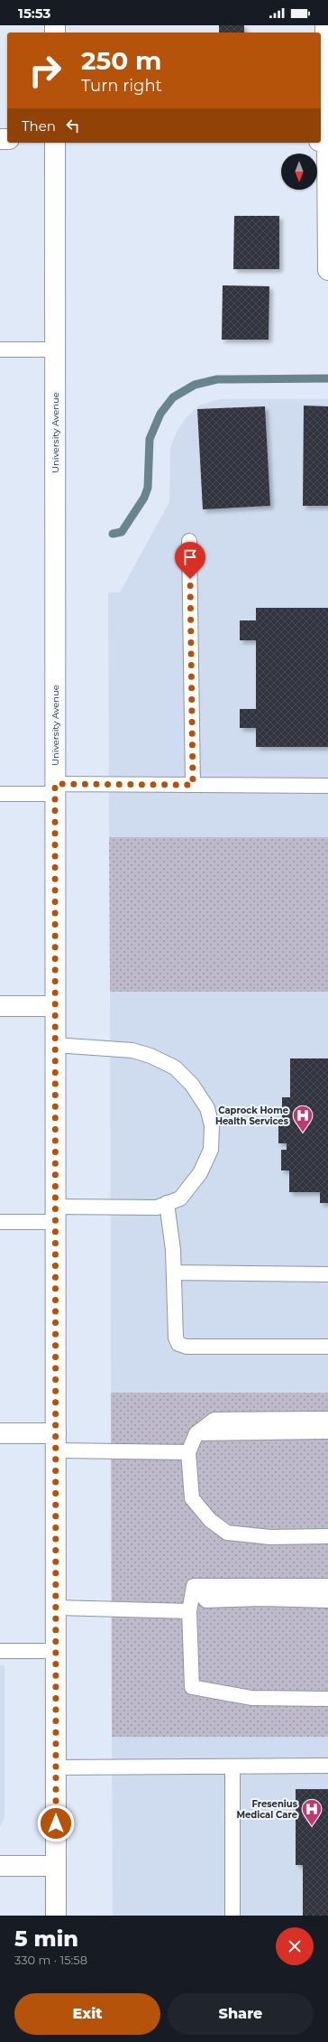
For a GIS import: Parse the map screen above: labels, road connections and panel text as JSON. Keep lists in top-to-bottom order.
{
  "streets": {
    "main road": ["University Avenue"]
  },
  "places": {
    "hospital": ["Caprock Home Health Services", "Fresenius Medical Care"]
  },
  "north": "bottom",
  "page": {
    "status": "15:53",
    "turn": ["250 m", "Turn right"],
    "then": "Then",
    "heading": ["5 min", "330 m · 15:58"],
    "buttons": ["Exit", "Share"]
  }
}
